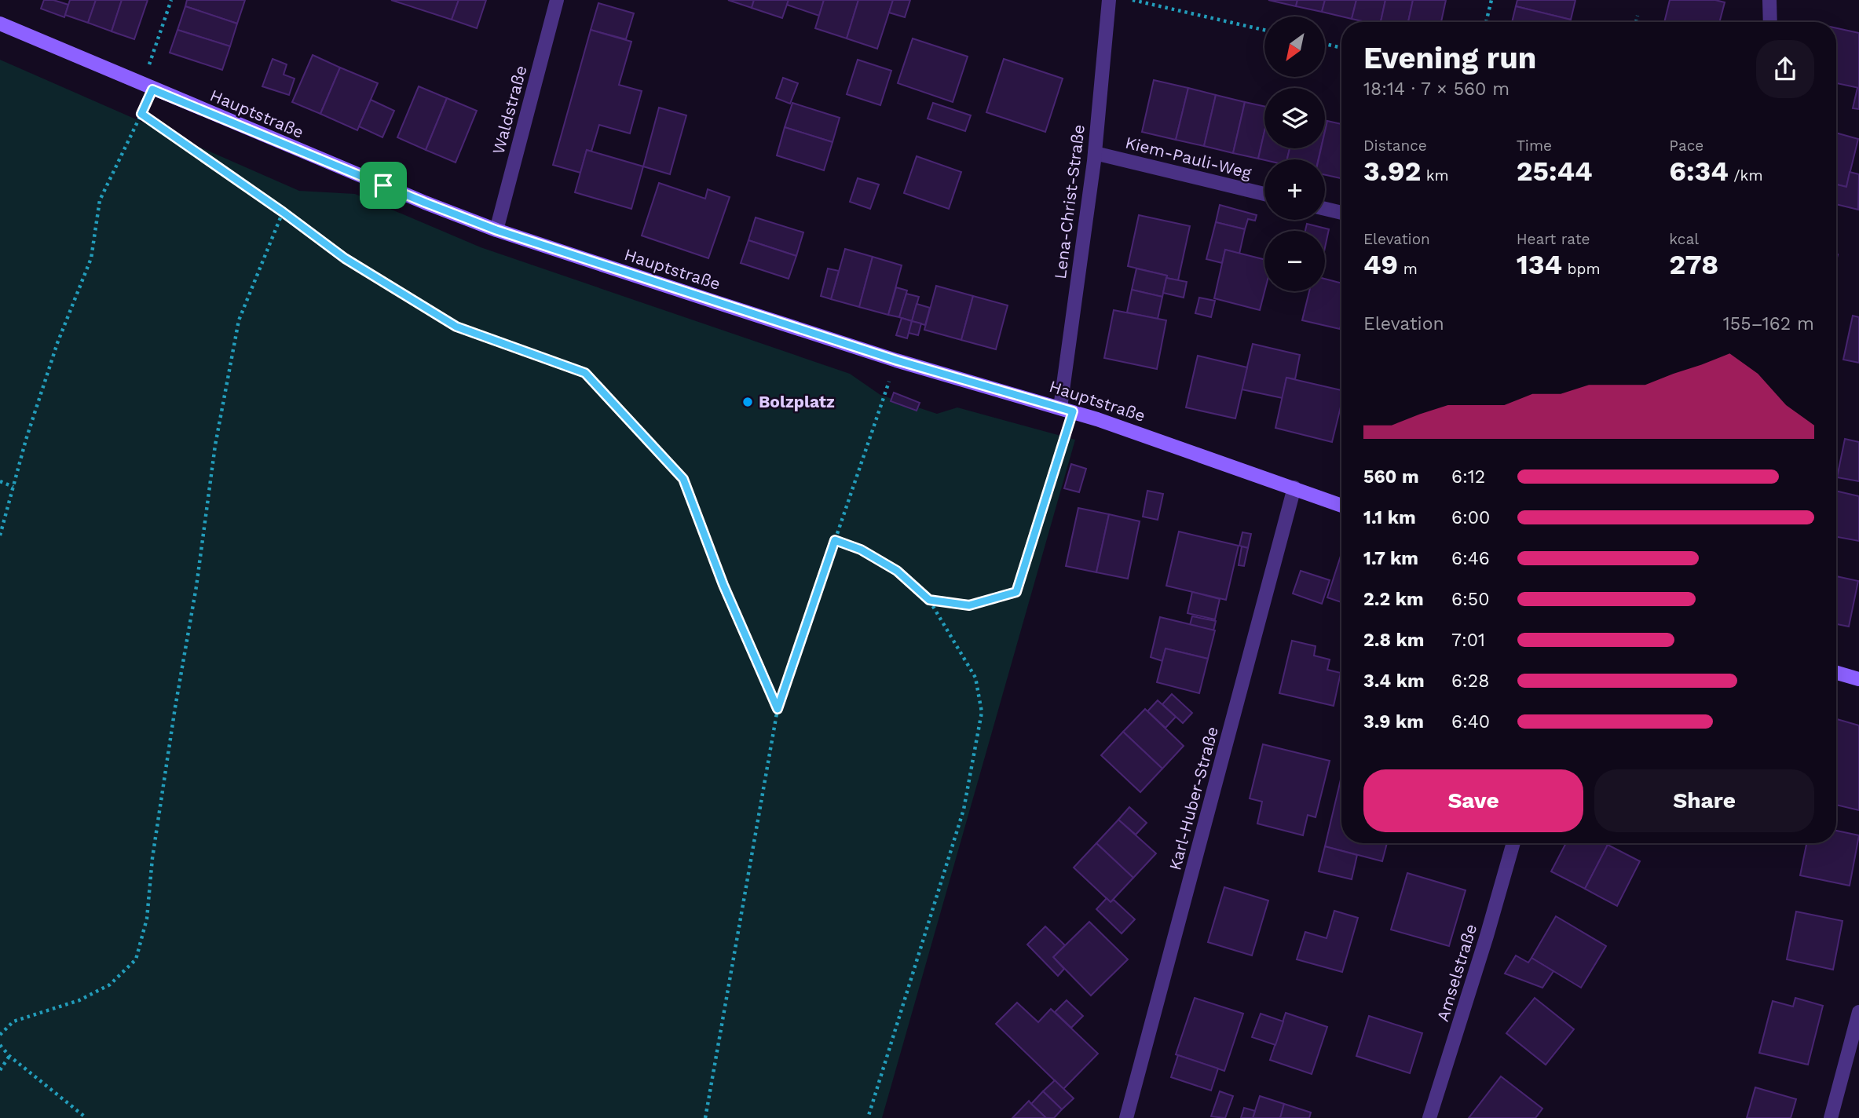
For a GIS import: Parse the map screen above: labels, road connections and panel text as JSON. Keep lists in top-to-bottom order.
{
  "streets": {
    "street": [
      "Waldstraße",
      "Hauptstraße",
      "Kiem-Pauli-Weg",
      "Lena-Christ-Straße",
      "Karl-Huber-Straße",
      "Amselstraße"
    ]
  },
  "crossings": [
    ["Waldstraße", "Hauptstraße"],
    ["Hauptstraße", "Lena-Christ-Straße"],
    ["Hauptstraße", "Karl-Huber-Straße"],
    ["Kiem-Pauli-Weg", "Lena-Christ-Straße"]
  ],
  "places": ["Bolzplatz"],
  "north": "bottom left",
  "page": {
    "map_buttons": ["+", "−"],
    "heading": ["Evening run", "18:14 · 7 × 560 m"],
    "stats": [
      ["Distance", "3.92 km"],
      ["Time", "25:44"],
      ["Pace", "6:34 /km"],
      ["Elevation", "49 m"],
      ["Heart rate", "134 bpm"],
      ["kcal", "278"]
    ],
    "chart": ["Elevation", "155–162 m"],
    "list": [
      {
        "name": "560 m",
        "note": "6:12"
      },
      {
        "name": "1.1 km",
        "note": "6:00"
      },
      {
        "name": "1.7 km",
        "note": "6:46"
      },
      {
        "name": "2.2 km",
        "note": "6:50"
      },
      {
        "name": "2.8 km",
        "note": "7:01"
      },
      {
        "name": "3.4 km",
        "note": "6:28"
      },
      {
        "name": "3.9 km",
        "note": "6:40"
      }
    ],
    "buttons": ["Save", "Share"]
  }
}
